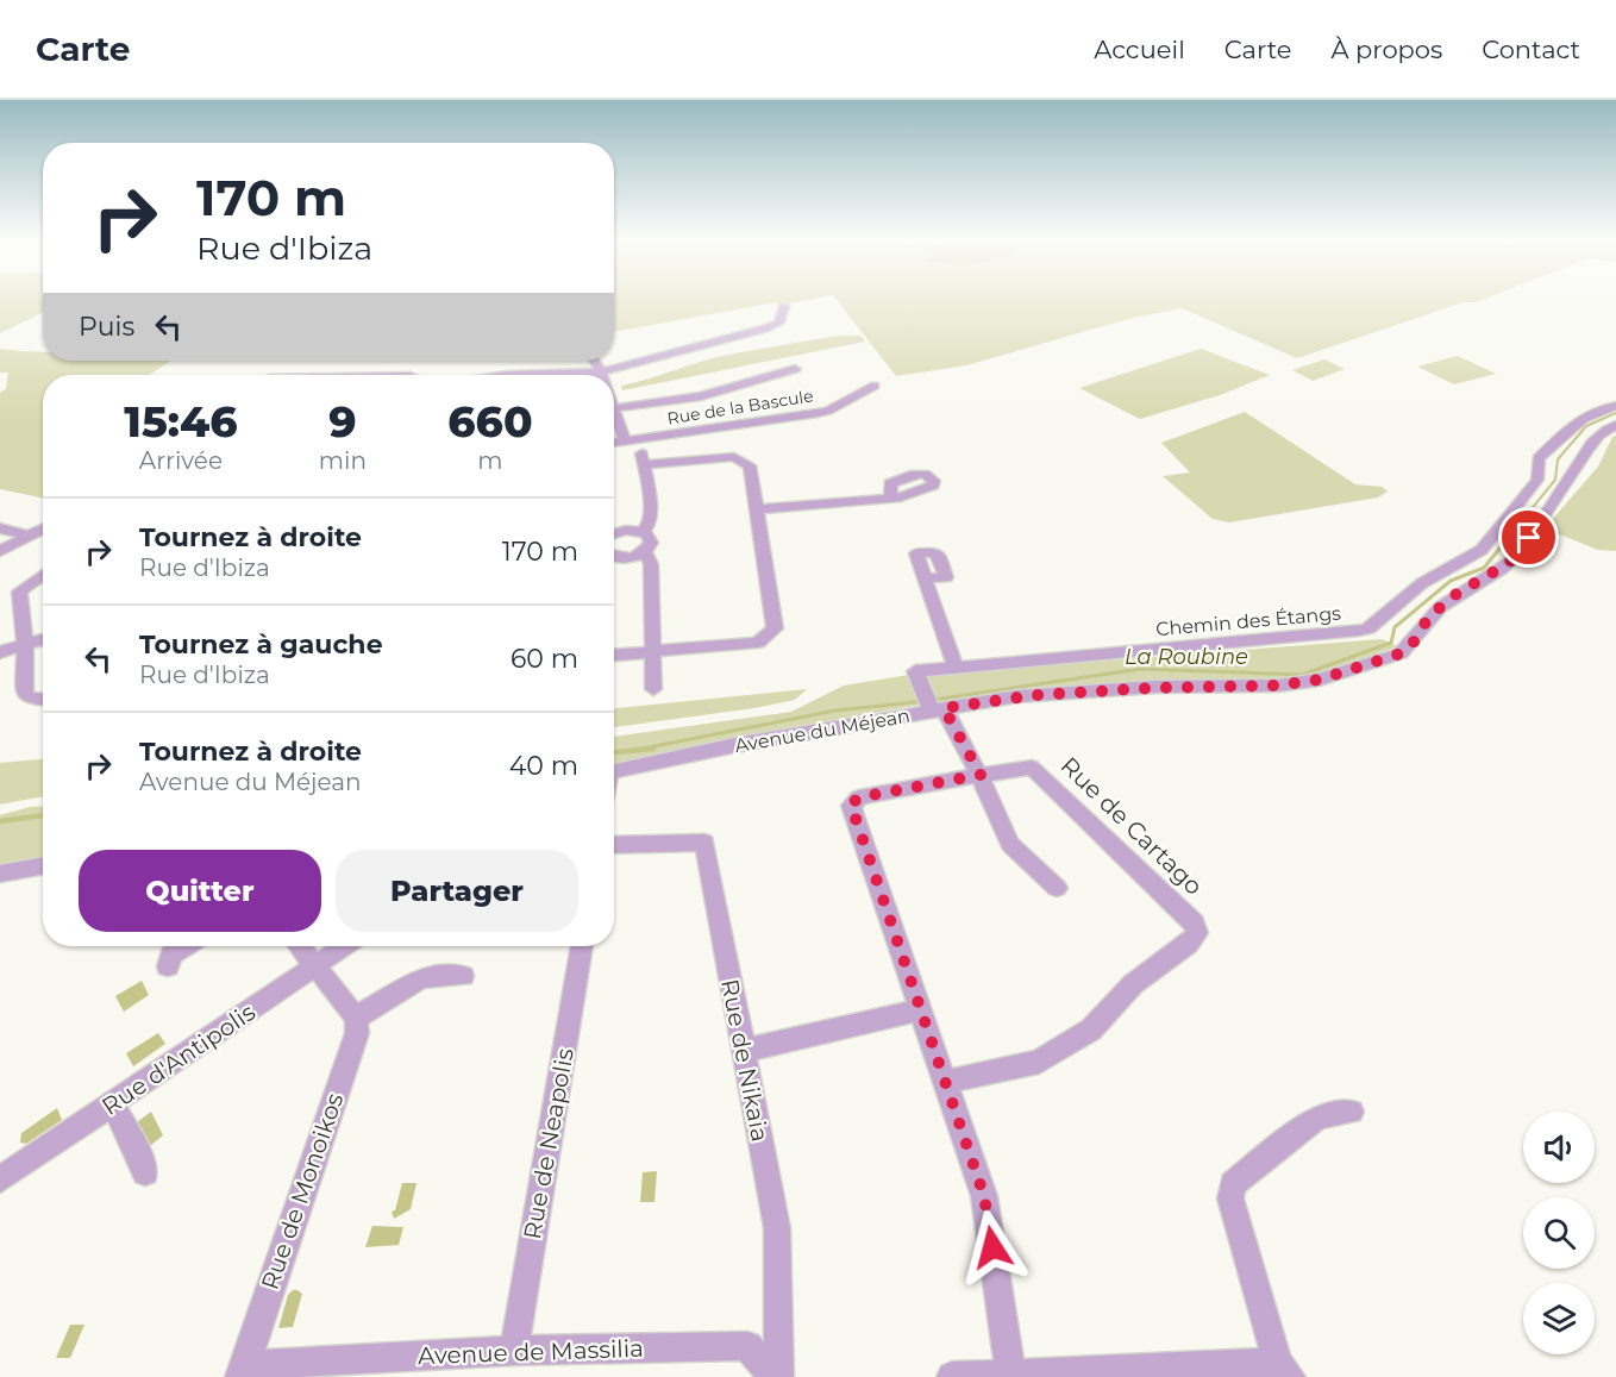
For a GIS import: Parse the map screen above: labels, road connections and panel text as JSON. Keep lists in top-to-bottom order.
{
  "streets": {
    "street": [
      "Rue de la Bascule",
      "Chemin des Étangs",
      "Avenue du Méjean",
      "Rue de Cartago",
      "Rue d'Antipolis",
      "Rue de Nikaia",
      "Rue de Neapolis",
      "Rue de Monoikos",
      "Avenue de Massilia"
    ]
  },
  "crossings": [
    ["Chemin des Étangs", "Avenue du Méjean"],
    ["Rue de Nikaia", "Avenue de Massilia"],
    ["Rue de Neapolis", "Avenue de Massilia"],
    ["Rue de Monoikos", "Avenue de Massilia"]
  ],
  "water": ["La Roubine"],
  "page": {
    "header": "Carte",
    "nav": [
      "Accueil",
      "Carte",
      "À propos",
      "Contact"
    ],
    "turn": ["170 m", "Rue d'Ibiza"],
    "then": "Puis",
    "eta": [
      "15:46",
      "Arrivée",
      "9",
      "min",
      "660",
      "m"
    ],
    "list": [
      {
        "name": "Tournez à droite",
        "note": "Rue d'Ibiza",
        "value": "170 m"
      },
      {
        "name": "Tournez à gauche",
        "note": "Rue d'Ibiza",
        "value": "60 m"
      },
      {
        "name": "Tournez à droite",
        "note": "Avenue du Méjean",
        "value": "40 m"
      }
    ],
    "buttons": ["Quitter", "Partager"]
  }
}
